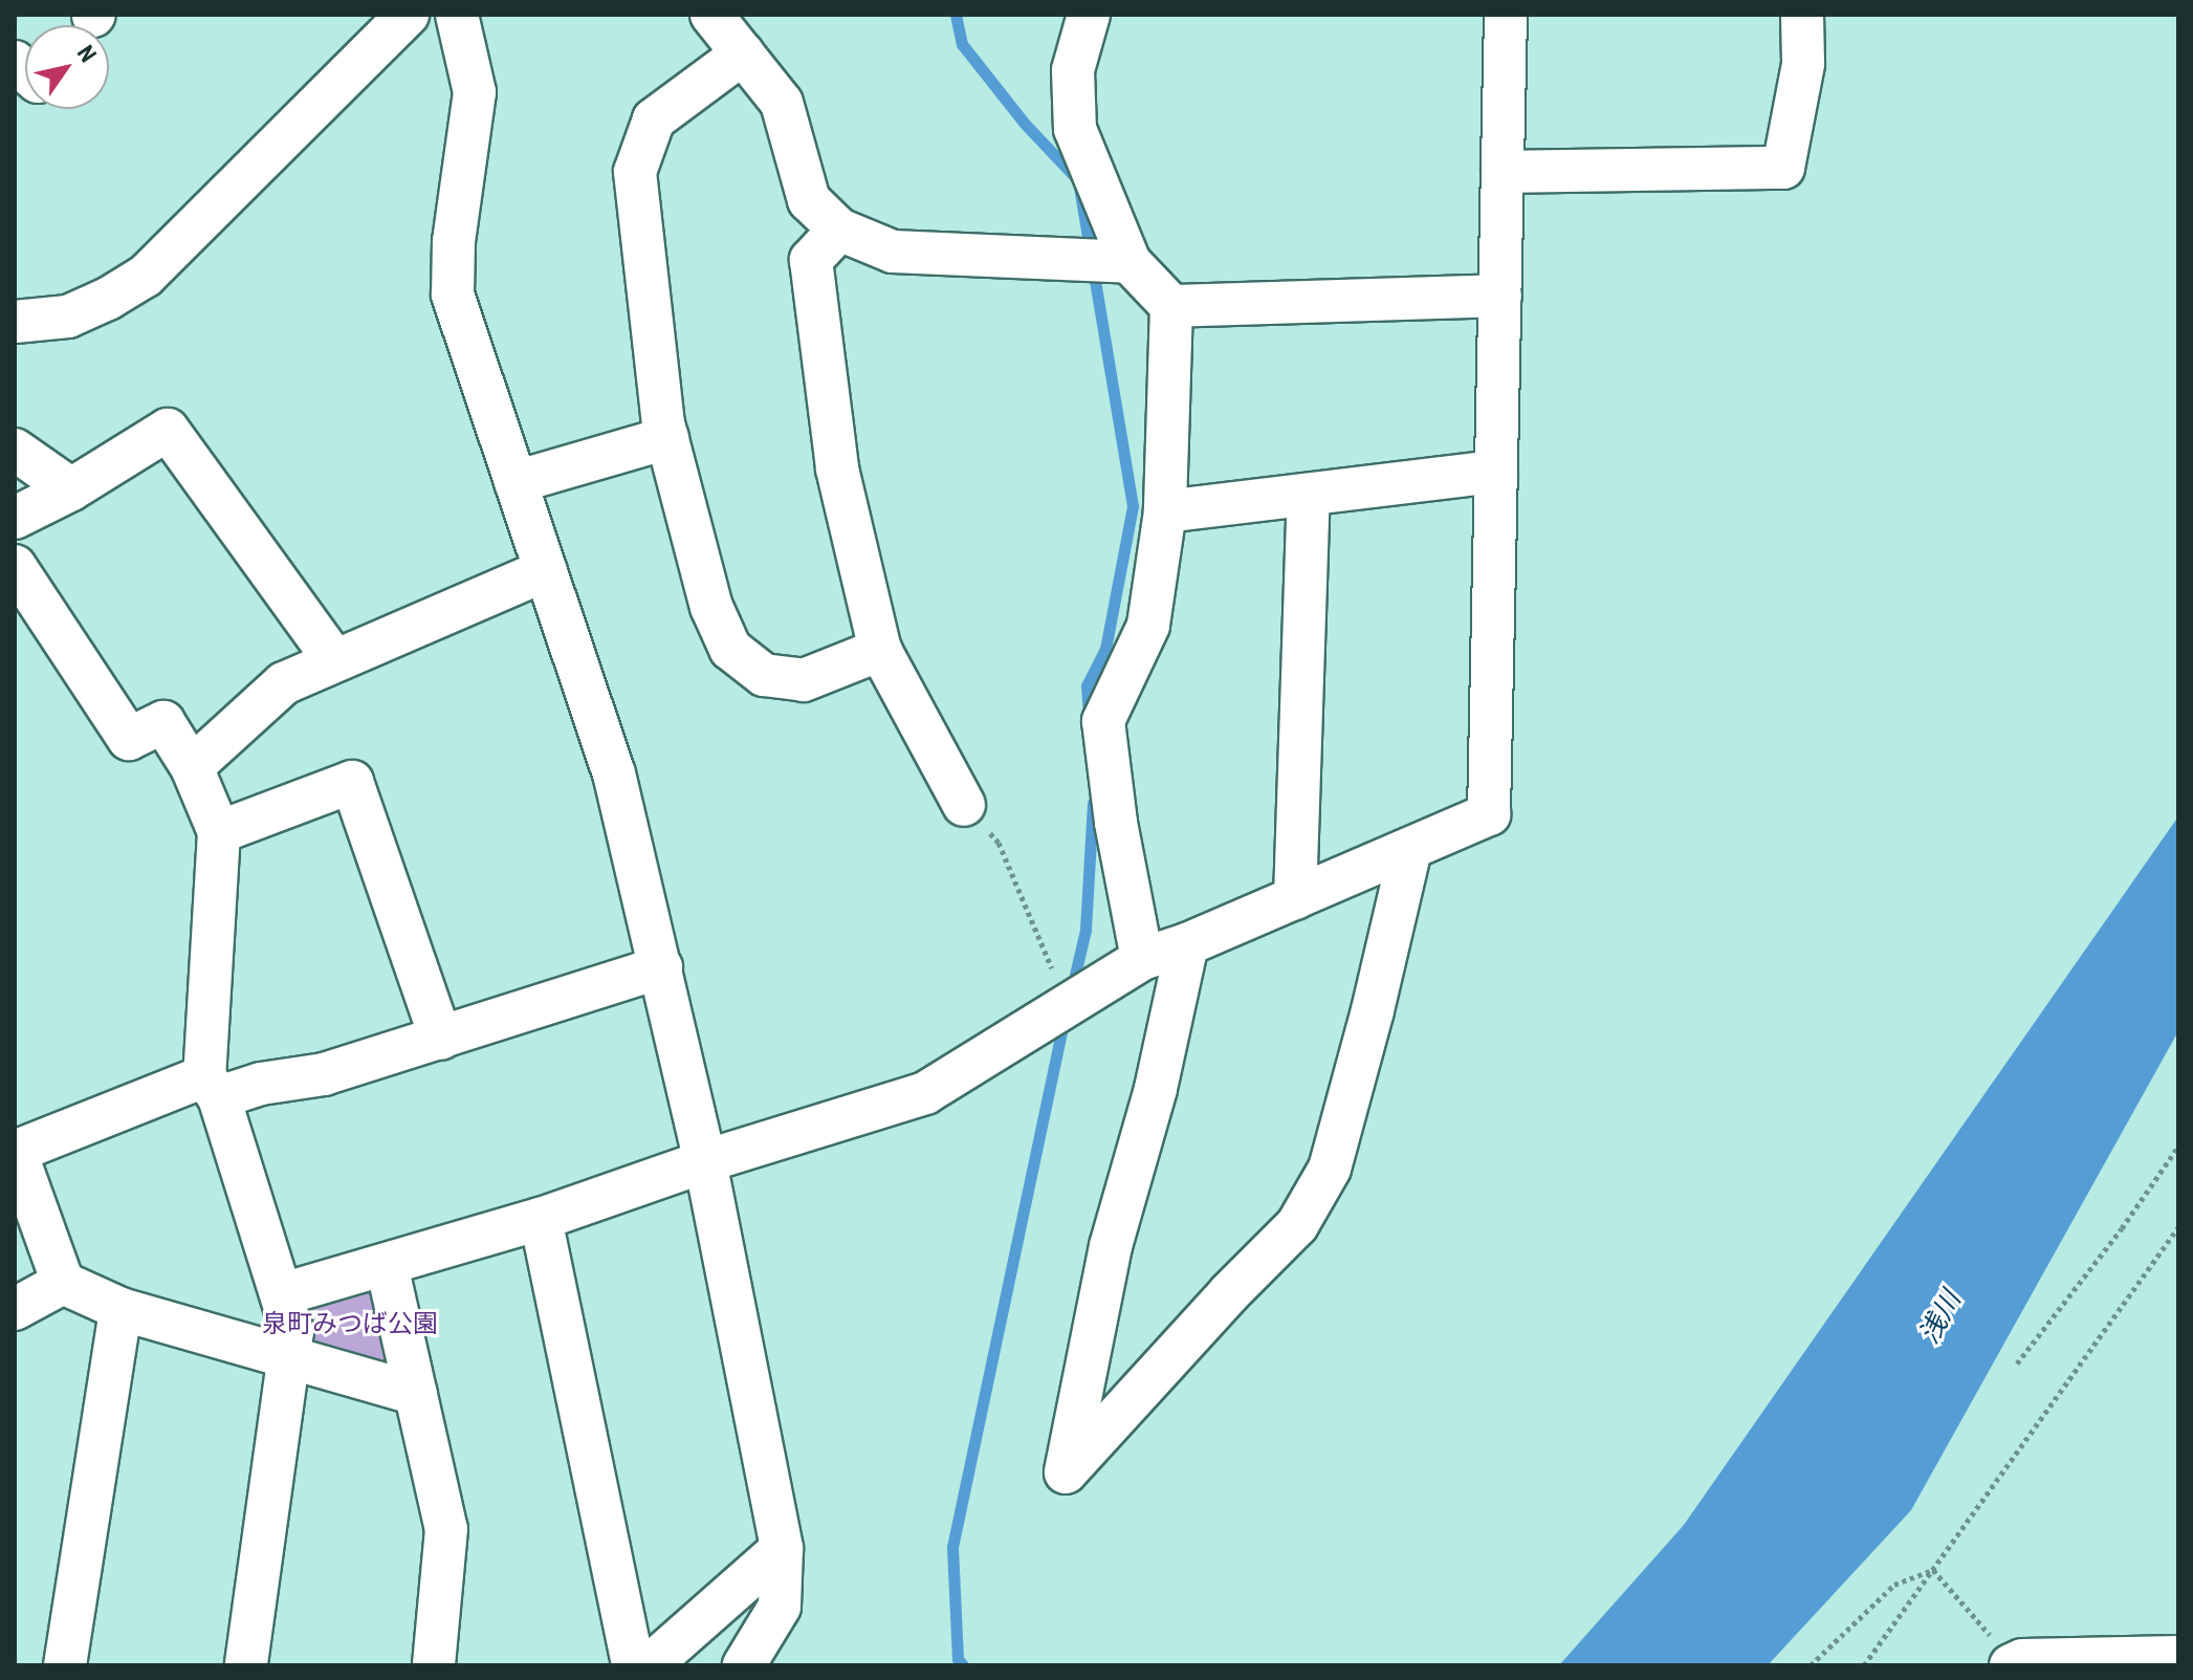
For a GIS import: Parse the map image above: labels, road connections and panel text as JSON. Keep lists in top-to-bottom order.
{
  "water": ["浅川"],
  "parks": ["泉町みつば公園"],
  "north": "top right"
}
